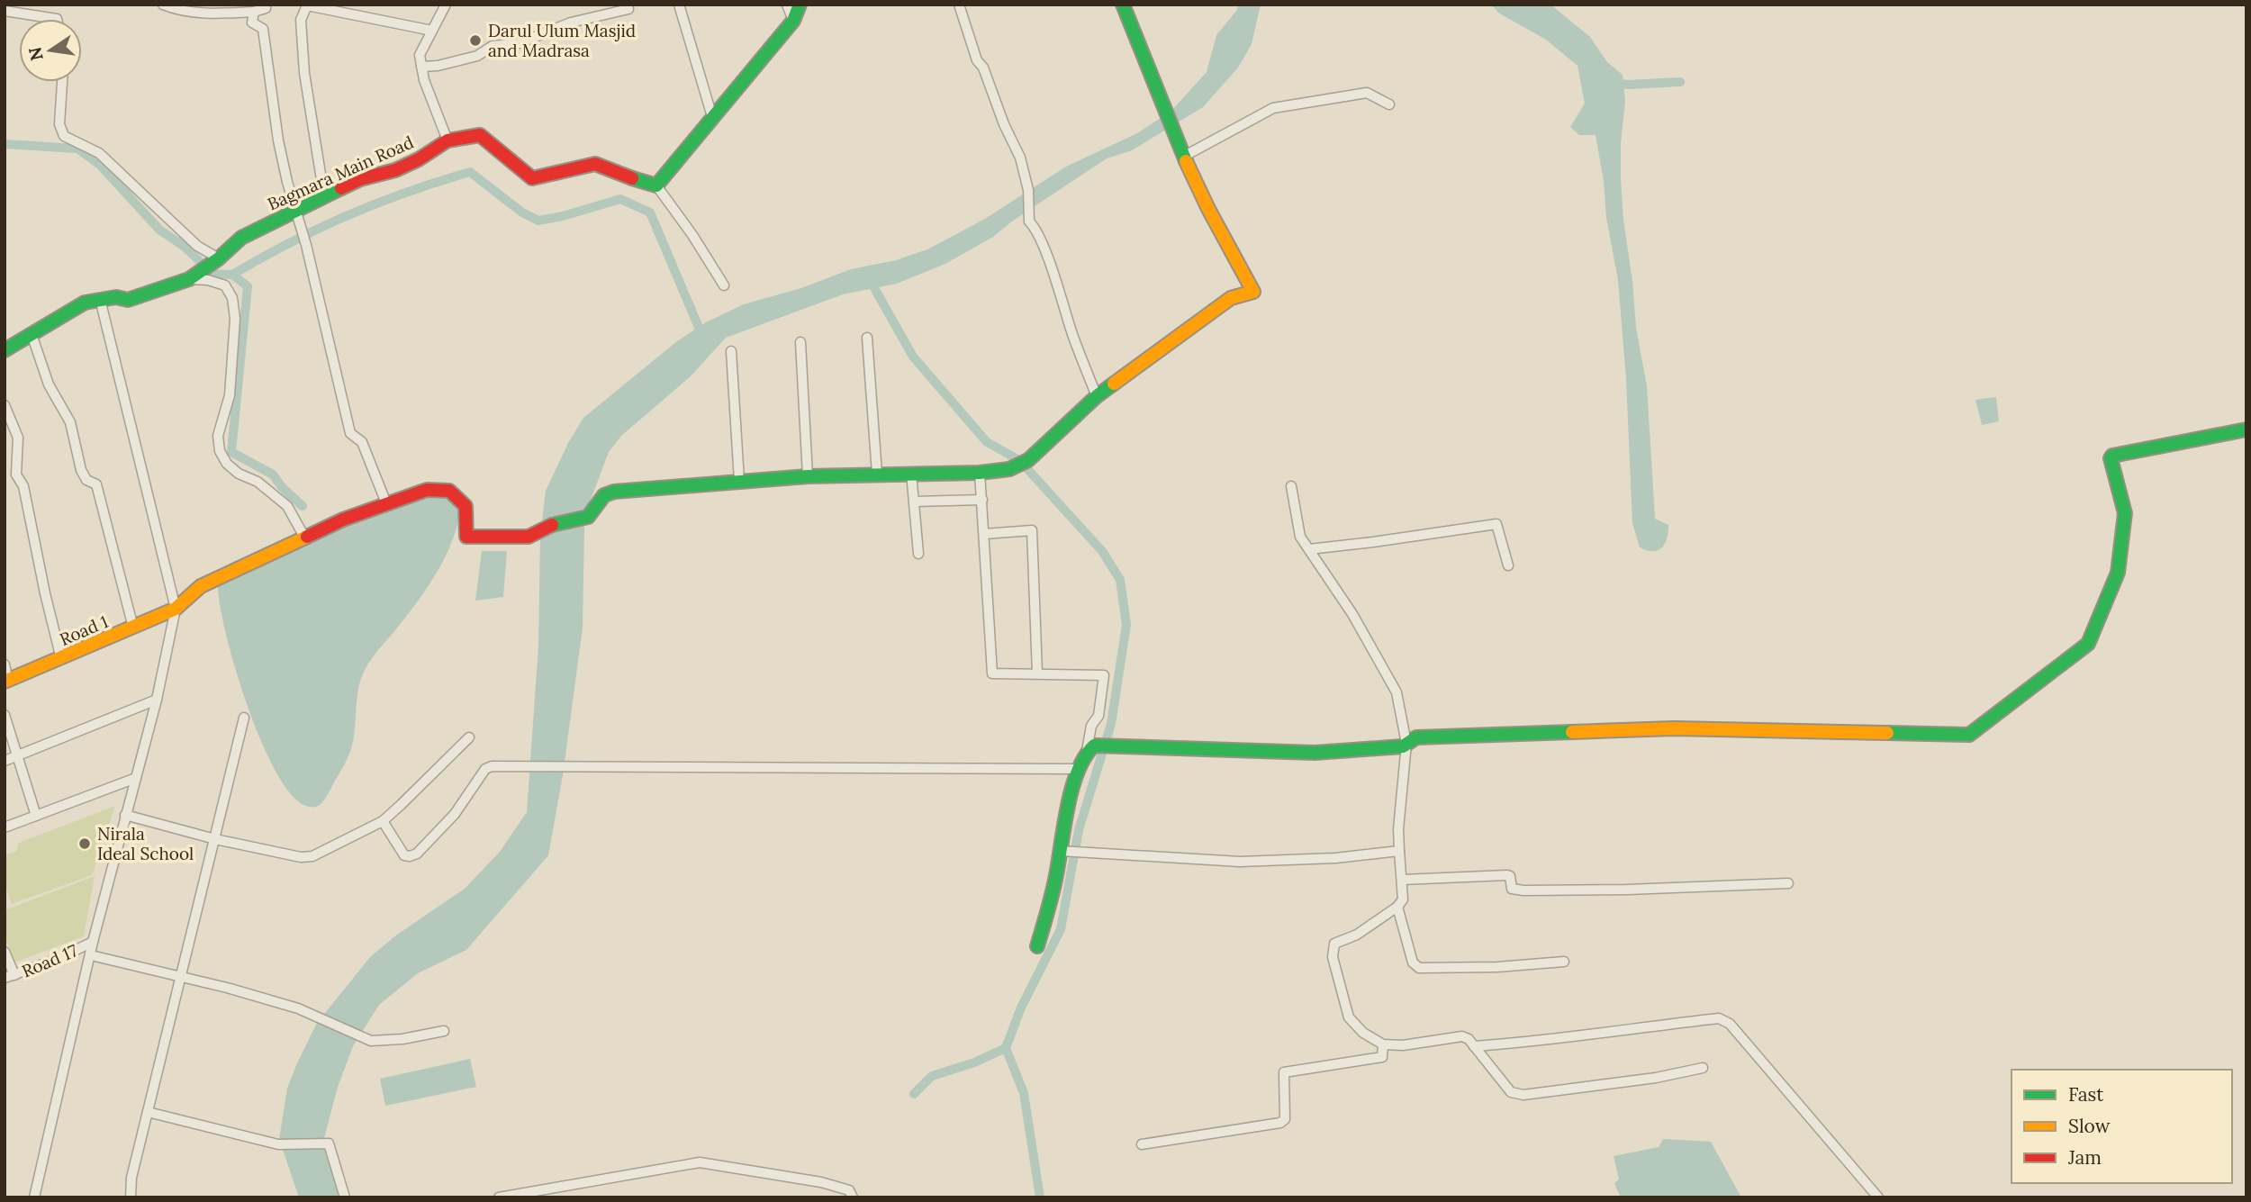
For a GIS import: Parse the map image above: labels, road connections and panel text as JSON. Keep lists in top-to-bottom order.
{
  "streets": {
    "street": ["Bagmara Main Road", "Road 1", "Road 17"]
  },
  "places": ["Darul Ulum Masjid and Madrasa", "Nirala Ideal School"],
  "legend": ["Fast", "Slow", "Jam"],
  "north": "left"
}
